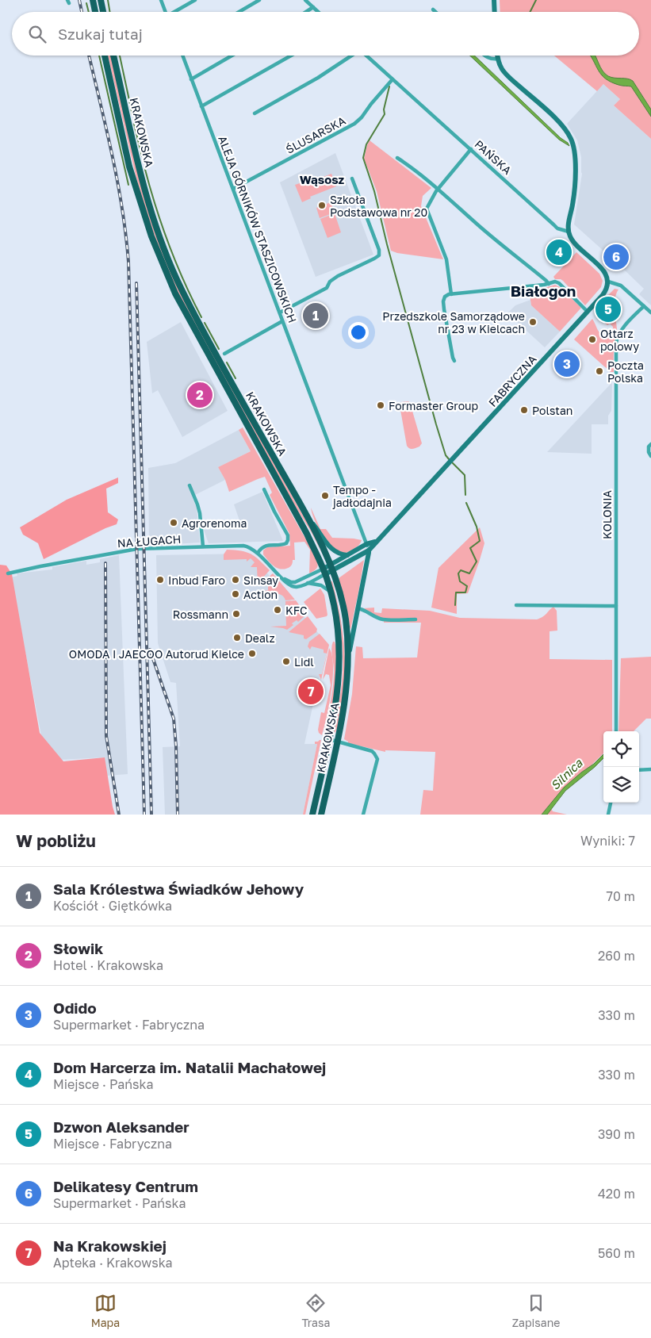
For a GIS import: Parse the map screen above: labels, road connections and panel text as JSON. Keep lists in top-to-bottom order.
{
  "streets": {
    "main road": ["KRAKOWSKA", "PAŃSKA", "FABRYCZNA"],
    "street": [
      "ŚLUSARSKA",
      "ALEJA GÓRNIKÓW STASZICOWSKICH",
      "KOLONIA",
      "NA ŁUGACH"
    ]
  },
  "crossings": [
    ["KRAKOWSKA", "FABRYCZNA"],
    ["KRAKOWSKA", "NA ŁUGACH"],
    ["ŚLUSARSKA", "PAŃSKA"],
    ["ŚLUSARSKA", "ALEJA GÓRNIKÓW STASZICOWSKICH"],
    ["PAŃSKA", "FABRYCZNA"],
    ["ALEJA GÓRNIKÓW STASZICOWSKICH", "FABRYCZNA"],
    ["FABRYCZNA", "NA ŁUGACH"]
  ],
  "districts": ["Wąsosz", "Białogon"],
  "water": ["Silnica"],
  "places": [
    "Szkoła Podstawowa nr 20",
    "Przedszkole Samorządowe nr 23 w Kielcach",
    "Ołtarz polowy",
    "Poczta Polska",
    "Formaster Group",
    "Polstan",
    "Tempo - jadłodajnia",
    "Agrorenoma",
    "Inbud Faro",
    "Sinsay",
    "Action",
    "KFC",
    "Rossmann",
    "Dealz",
    "OMODA I JAECOO Autorud Kielce",
    "Lidl"
  ],
  "page": {
    "search": "Szukaj tutaj",
    "pins": [
      "4",
      "6",
      "5",
      "1",
      "3",
      "2",
      "7"
    ],
    "heading": ["W pobliżu", "Wyniki: 7"],
    "list": [
      {
        "mark": "1",
        "name": "Sala Królestwa Świadków Jehowy",
        "note": "Kościół · Giętkówka",
        "value": "70 m"
      },
      {
        "mark": "2",
        "name": "Słowik",
        "note": "Hotel · Krakowska",
        "value": "260 m"
      },
      {
        "mark": "3",
        "name": "Odido",
        "note": "Supermarket · Fabryczna",
        "value": "330 m"
      },
      {
        "mark": "4",
        "name": "Dom Harcerza im. Natalii Machałowej",
        "note": "Miejsce · Pańska",
        "value": "330 m"
      },
      {
        "mark": "5",
        "name": "Dzwon Aleksander",
        "note": "Miejsce · Fabryczna",
        "value": "390 m"
      },
      {
        "mark": "6",
        "name": "Delikatesy Centrum",
        "note": "Supermarket · Pańska",
        "value": "420 m"
      },
      {
        "mark": "7",
        "name": "Na Krakowskiej",
        "note": "Apteka · Krakowska",
        "value": "560 m"
      }
    ],
    "nav": ["Mapa", "Trasa", "Zapisane"]
  }
}
